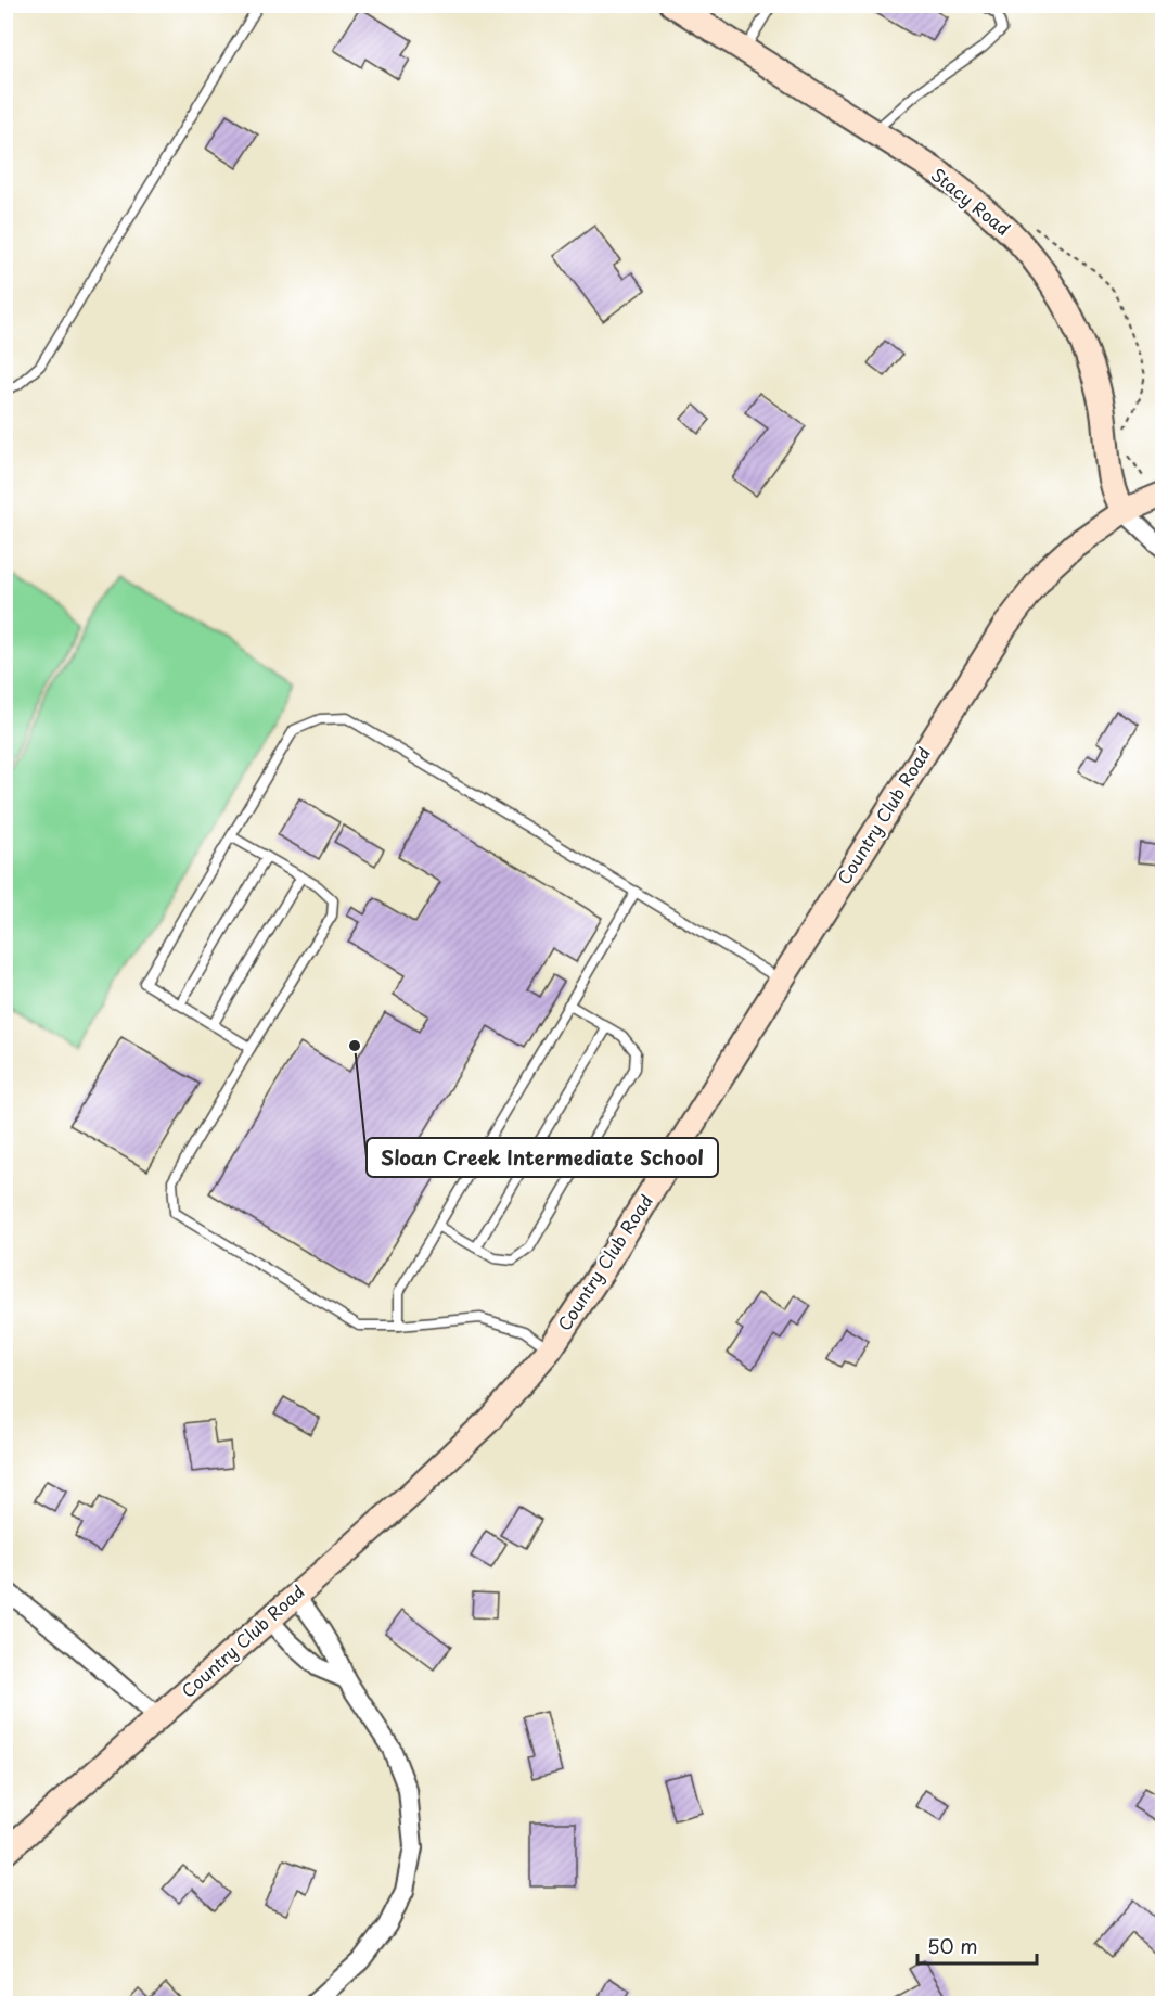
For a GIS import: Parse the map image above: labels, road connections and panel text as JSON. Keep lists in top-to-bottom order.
{
  "streets": {
    "main road": ["Stacy Road", "Country Club Road"]
  },
  "crossings": [
    ["Stacy Road", "Country Club Road"]
  ],
  "places": ["Sloan Creek Intermediate School"],
  "scale_bar": "50 m"
}
